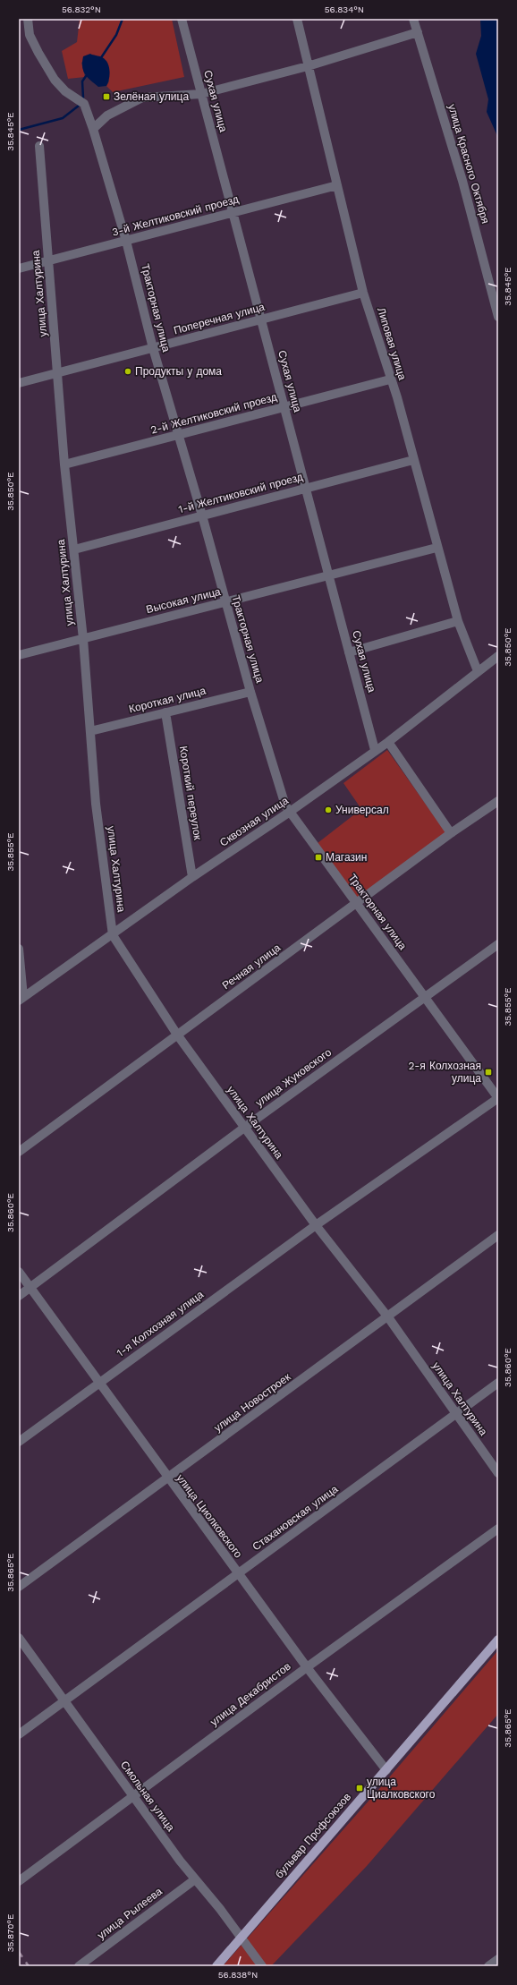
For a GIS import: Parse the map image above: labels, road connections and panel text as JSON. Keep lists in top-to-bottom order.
{
  "streets": {
    "main road": ["бульвар Профсоюзов"],
    "street": [
      "Сухая улица",
      "улица Красного Октября",
      "3-й Желтиковский проезд",
      "улица Халтурина",
      "Тракторная улица",
      "Поперечная улица",
      "Липовая улица",
      "2-й Желтиковский проезд",
      "1-й Желтиковский проезд",
      "Высокая улица",
      "Короткая улица",
      "Короткий переулок",
      "Сквозная улица",
      "Речная улица",
      "улица Жуковского",
      "1-я Колхозная улица",
      "улица Новостроек",
      "улица Циолковского",
      "Стахановская улица",
      "улица Декабристов",
      "Смольная улица",
      "улица Рылеева"
    ]
  },
  "crossings": [
    ["Сухая улица", "3-й Желтиковский проезд"],
    ["Сухая улица", "Поперечная улица"],
    ["Сухая улица", "2-й Желтиковский проезд"],
    ["Сухая улица", "1-й Желтиковский проезд"],
    ["Сухая улица", "Высокая улица"],
    ["Сухая улица", "Сквозная улица"],
    ["3-й Желтиковский проезд", "улица Халтурина"],
    ["3-й Желтиковский проезд", "Тракторная улица"],
    ["3-й Желтиковский проезд", "Липовая улица"],
    ["улица Халтурина", "Поперечная улица"],
    ["улица Халтурина", "2-й Желтиковский проезд"],
    ["улица Халтурина", "1-й Желтиковский проезд"],
    ["улица Халтурина", "Высокая улица"],
    ["улица Халтурина", "Короткая улица"],
    ["улица Халтурина", "Сквозная улица"],
    ["улица Халтурина", "Речная улица"],
    ["улица Халтурина", "улица Жуковского"],
    ["улица Халтурина", "1-я Колхозная улица"],
    ["улица Халтурина", "улица Новостроек"],
    ["улица Халтурина", "Стахановская улица"],
    ["Тракторная улица", "Поперечная улица"],
    ["Тракторная улица", "2-й Желтиковский проезд"],
    ["Тракторная улица", "1-й Желтиковский проезд"],
    ["Тракторная улица", "Высокая улица"],
    ["Тракторная улица", "Короткая улица"],
    ["Тракторная улица", "Сквозная улица"],
    ["Тракторная улица", "Речная улица"],
    ["Тракторная улица", "улица Жуковского"],
    ["Поперечная улица", "Липовая улица"],
    ["Липовая улица", "2-й Желтиковский проезд"],
    ["Липовая улица", "1-й Желтиковский проезд"],
    ["Липовая улица", "Высокая улица"],
    ["Липовая улица", "Сквозная улица"],
    ["Короткая улица", "Короткий переулок"],
    ["Короткий переулок", "Сквозная улица"],
    ["улица Жуковского", "улица Циолковского"],
    ["1-я Колхозная улица", "улица Циолковского"],
    ["улица Новостроек", "улица Циолковского"],
    ["улица Циолковского", "Стахановская улица"],
    ["улица Циолковского", "улица Декабристов"],
    ["улица Циолковского", "бульвар Профсоюзов"],
    ["Стахановская улица", "Смольная улица"],
    ["улица Декабристов", "Смольная улица"],
    ["Смольная улица", "бульвар Профсоюзов"],
    ["Смольная улица", "улица Рылеева"]
  ],
  "places": {
    "transit": [
      "Зелёная улица",
      "Магазин",
      "2-я Колхозная улица",
      "улица Циалковского"
    ],
    "other": ["Продукты у дома", "Универсал"]
  },
  "coordinates": [
    "56.832°N",
    "56.834°N",
    "35.845°E",
    "35.850°E",
    "35.855°E",
    "35.860°E",
    "35.865°E",
    "35.870°E",
    "56.838°N"
  ]
}
